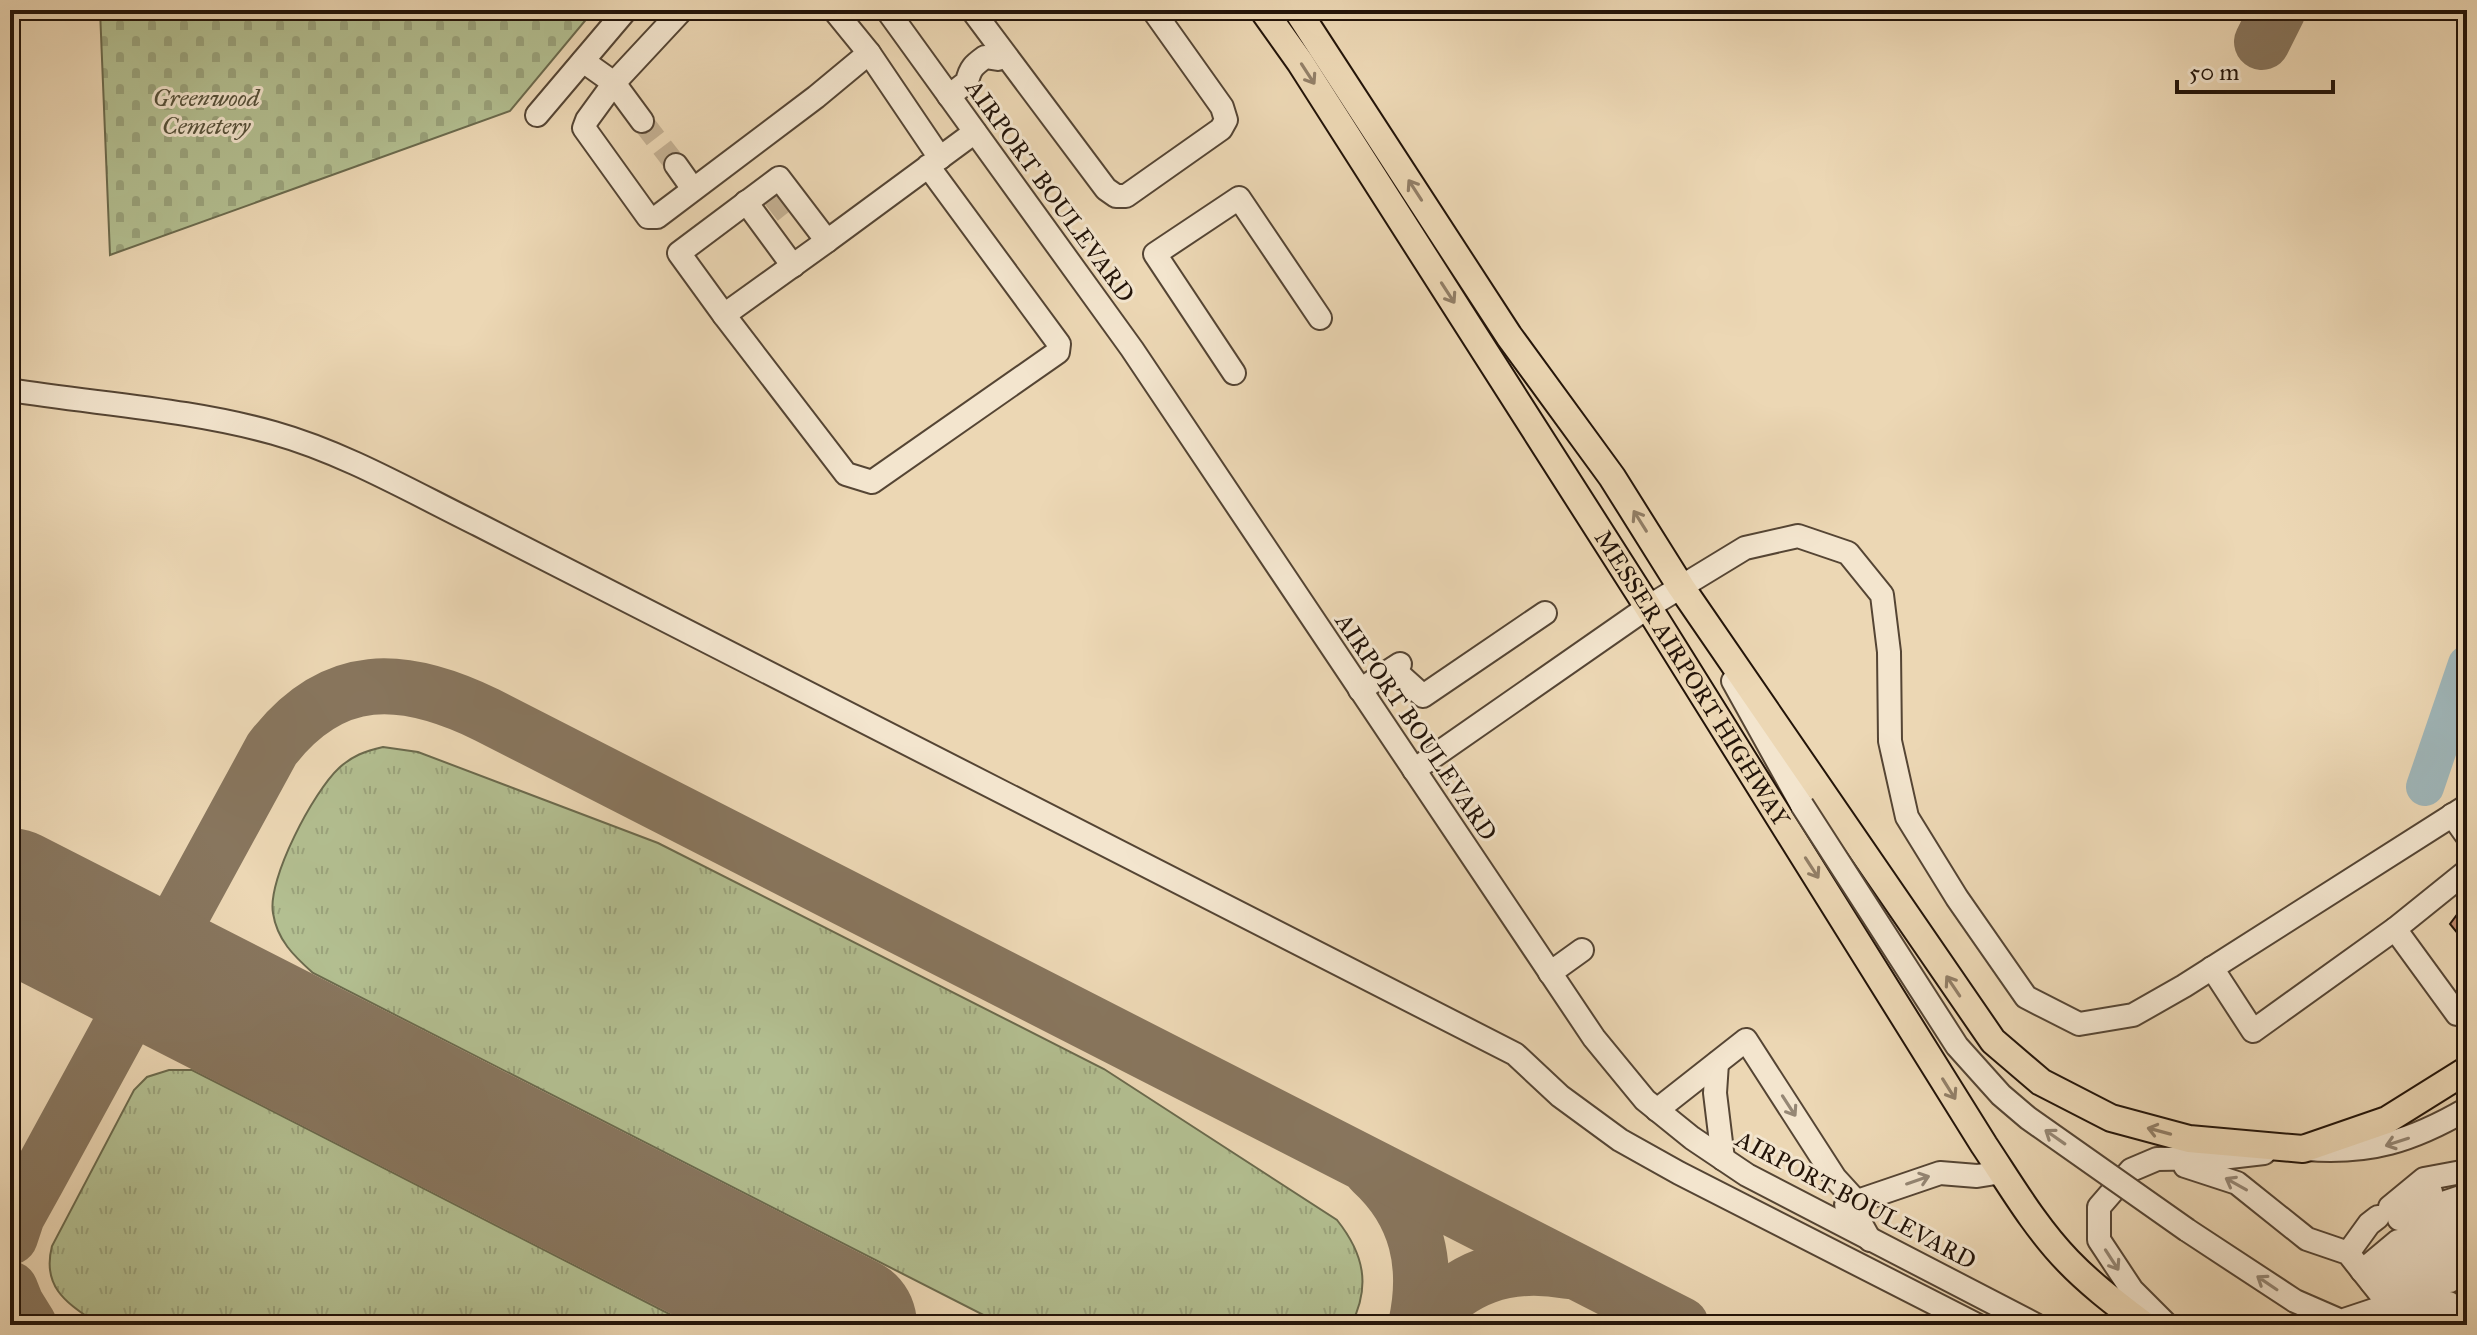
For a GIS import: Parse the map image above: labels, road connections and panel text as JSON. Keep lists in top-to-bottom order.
{
  "streets": {
    "main road": ["MESSER AIRPORT HIGHWAY"],
    "street": ["AIRPORT BOULEVARD"]
  },
  "parks": ["Greenwood Cemetery"],
  "scale_bar": "50 m"
}
